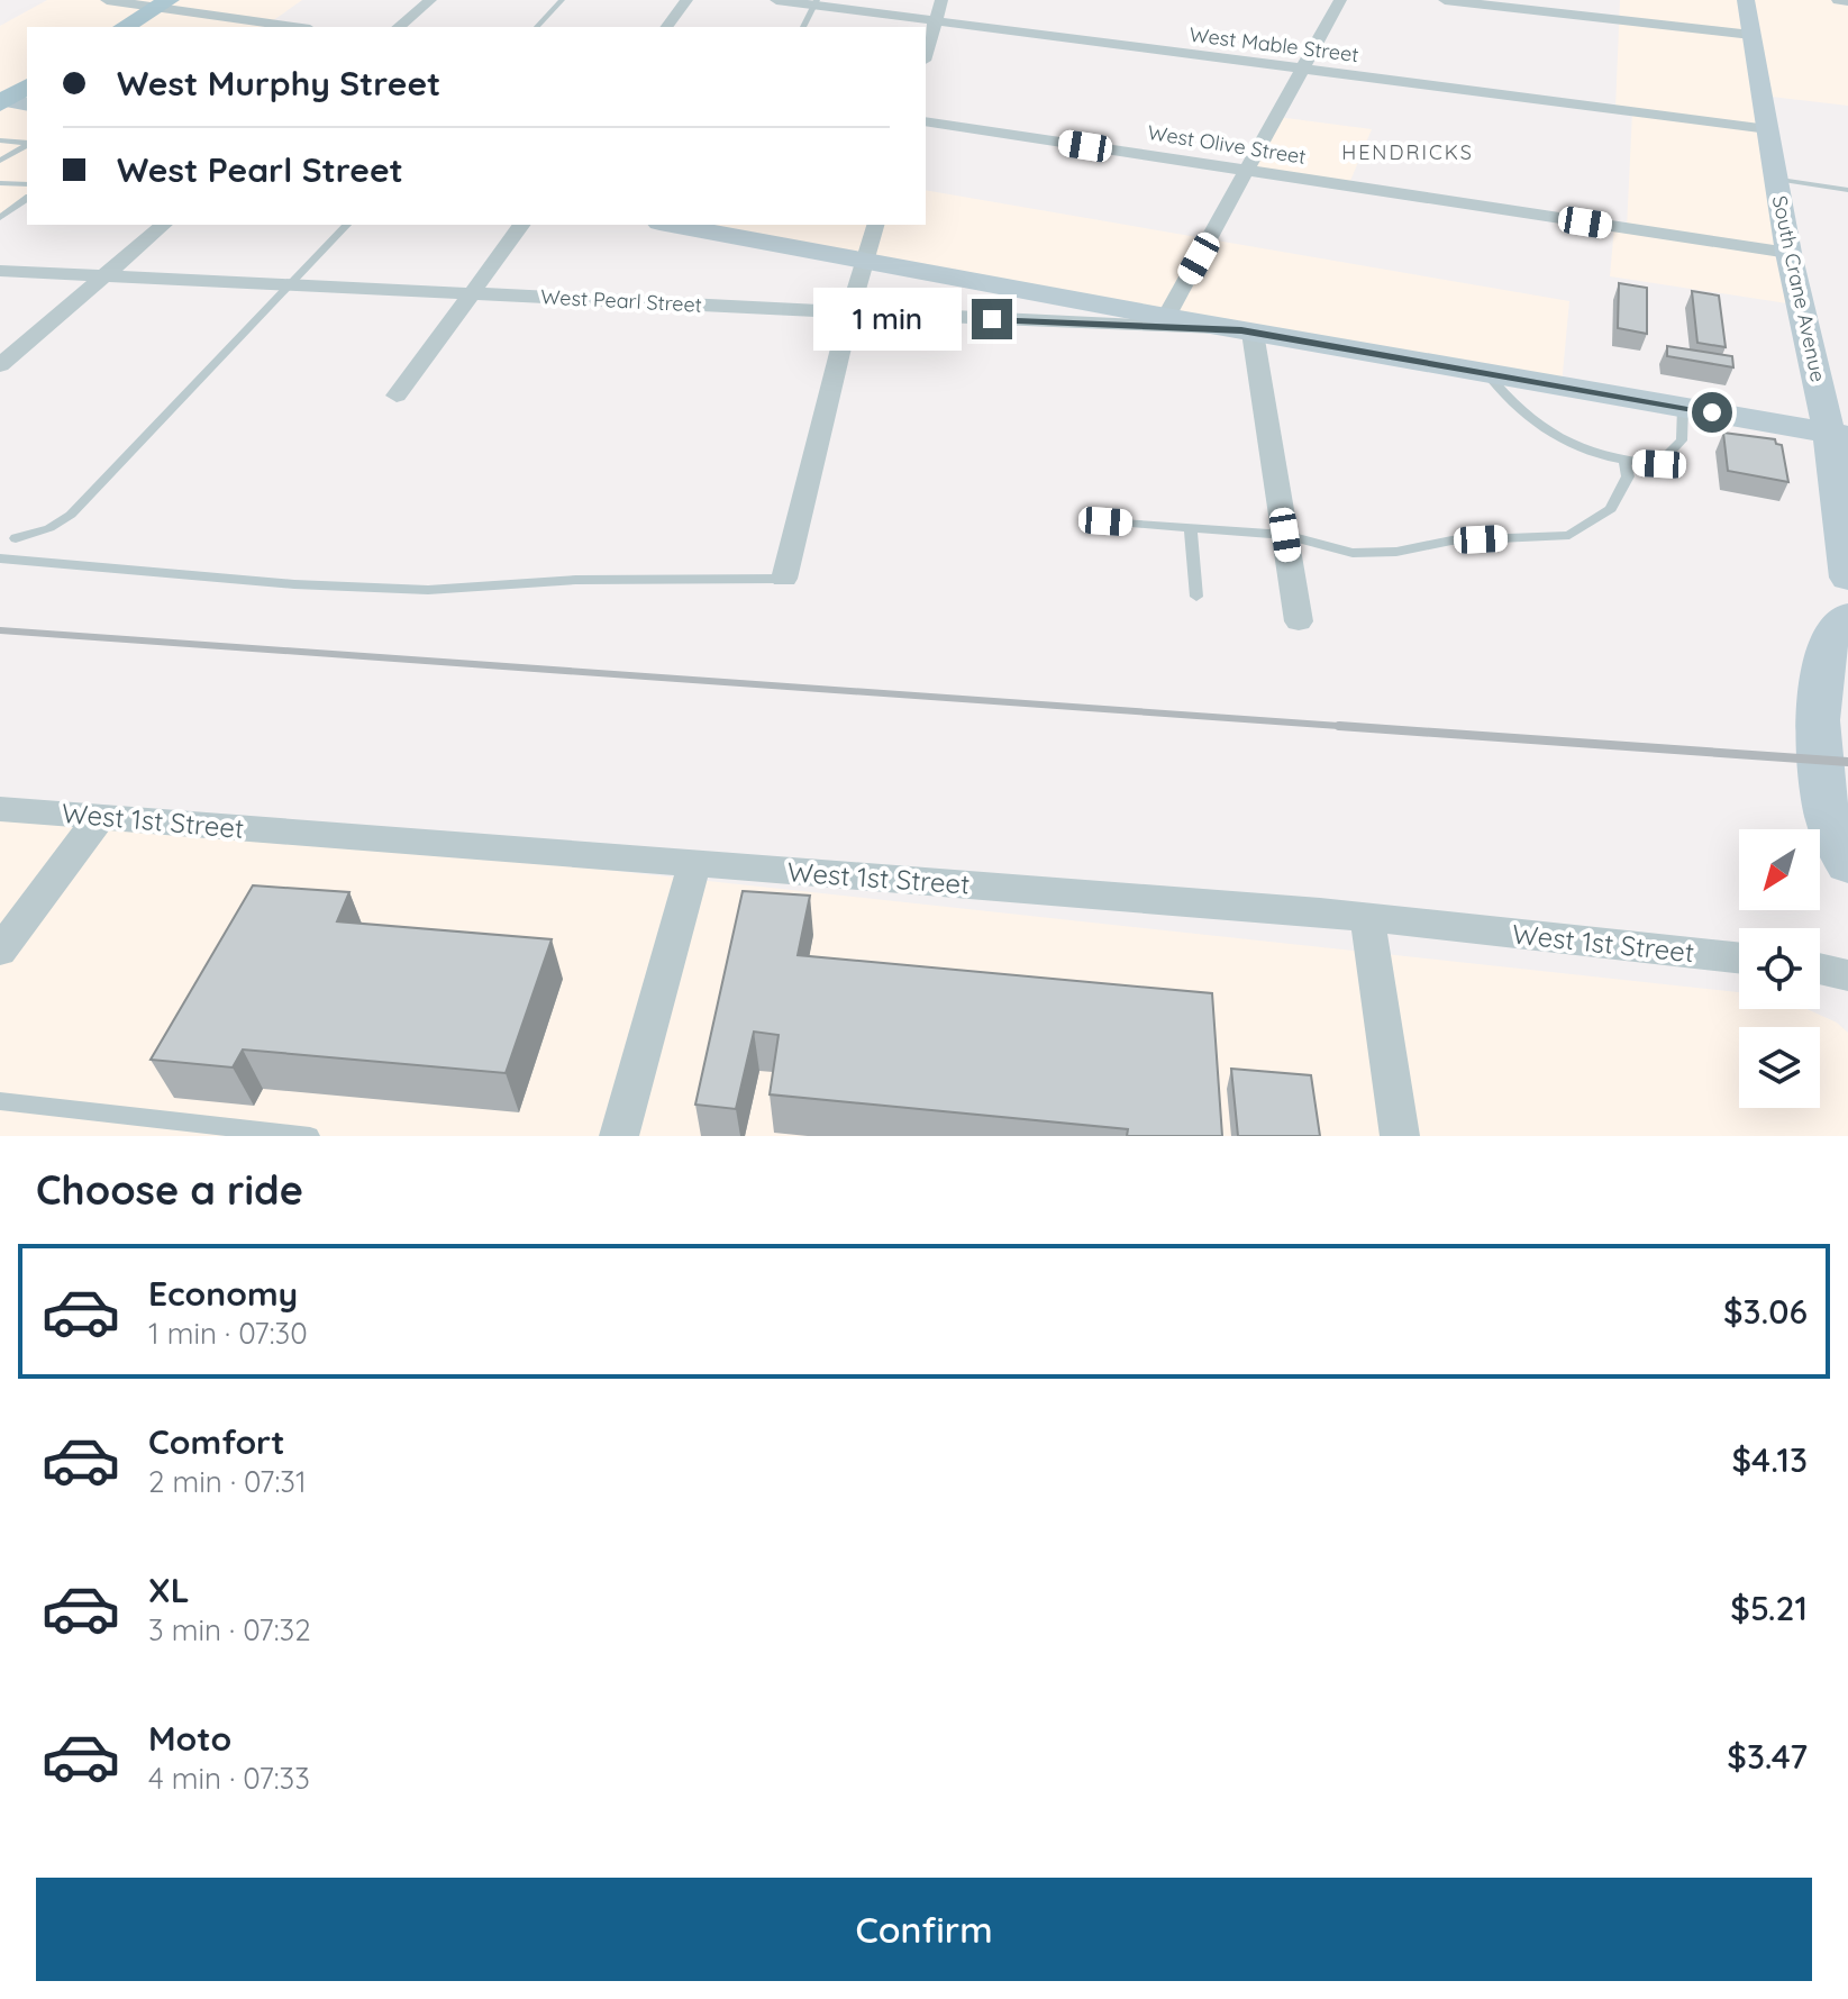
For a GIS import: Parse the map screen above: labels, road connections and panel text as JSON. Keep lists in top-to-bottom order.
{
  "streets": {
    "main road": ["South Crane Avenue"],
    "street": [
      "West Mable Street",
      "West Olive Street",
      "West Pearl Street",
      "West 1st Street"
    ]
  },
  "crossings": [
    ["West Mable Street", "South Crane Avenue"],
    ["West Olive Street", "South Crane Avenue"]
  ],
  "districts": ["HENDRICKS"],
  "north": "bottom left",
  "page": {
    "banner": ["West Murphy Street", "West Pearl Street"],
    "bubble": "1 min",
    "heading": "Choose a ride",
    "list": [
      {
        "name": "Economy",
        "note": "1 min · 07:30",
        "value": "$3.06"
      },
      {
        "name": "Comfort",
        "note": "2 min · 07:31",
        "value": "$4.13"
      },
      {
        "name": "XL",
        "note": "3 min · 07:32",
        "value": "$5.21"
      },
      {
        "name": "Moto",
        "note": "4 min · 07:33",
        "value": "$3.47"
      }
    ],
    "buttons": "Confirm"
  }
}
